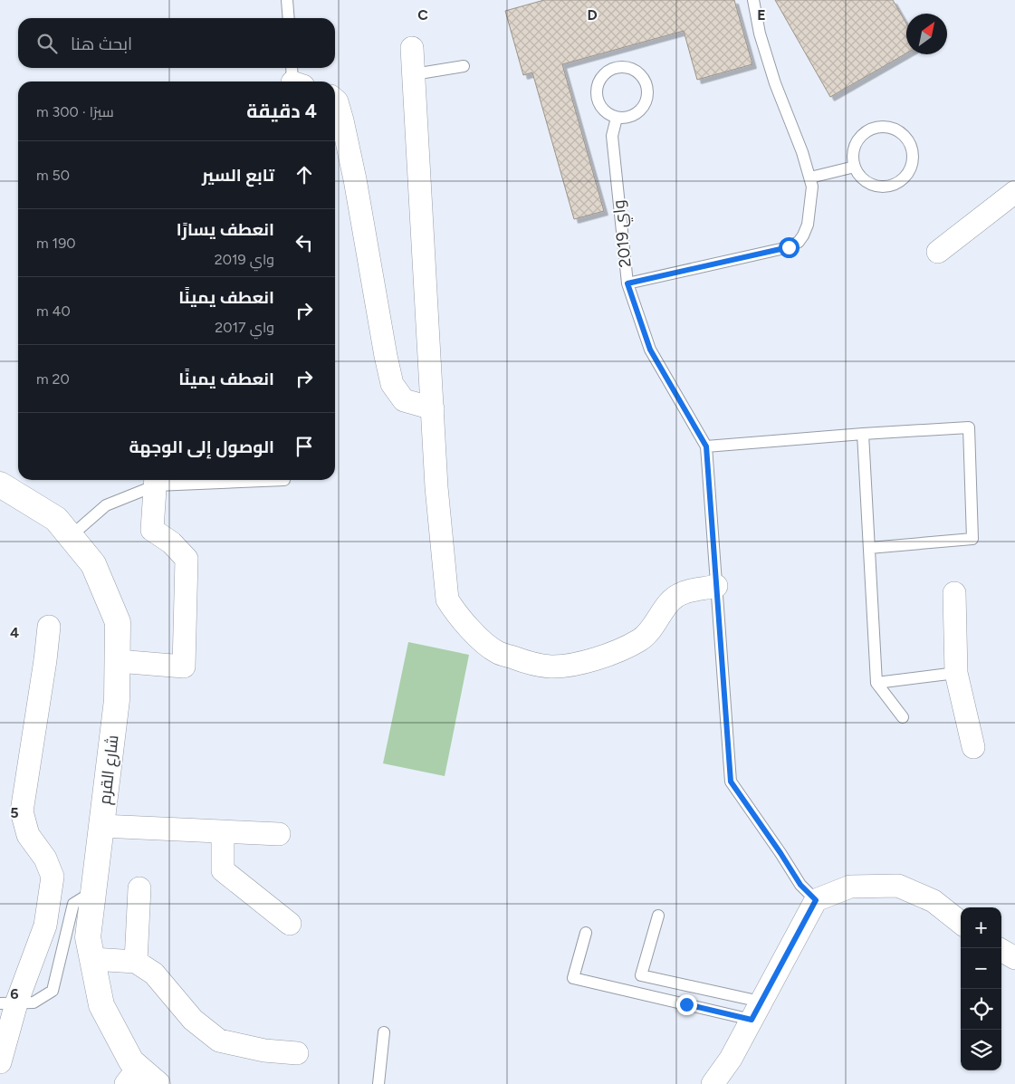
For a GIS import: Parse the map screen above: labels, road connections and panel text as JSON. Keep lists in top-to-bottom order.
{
  "streets": {
    "street": ["شارع القرم"],
    "lane": ["واي 2019"]
  },
  "north": "top right",
  "page": {
    "search": "ابحث هنا",
    "heading": ["4 دقيقة", "سيرًا · 300 m"],
    "list": [
      ["تابع السير", "50 m"],
      ["انعطف يسارًا", "واي 2019", "190 m"],
      ["انعطف يمينًا", "واي 2017", "40 m"],
      ["انعطف يمينًا", "20 m"],
      "الوصول إلى الوجهة"
    ],
    "map_buttons": ["+", "−"]
  },
  "grid": {
    "columns": ["C", "D", "E"],
    "rows": ["4", "5", "6"]
  }
}
